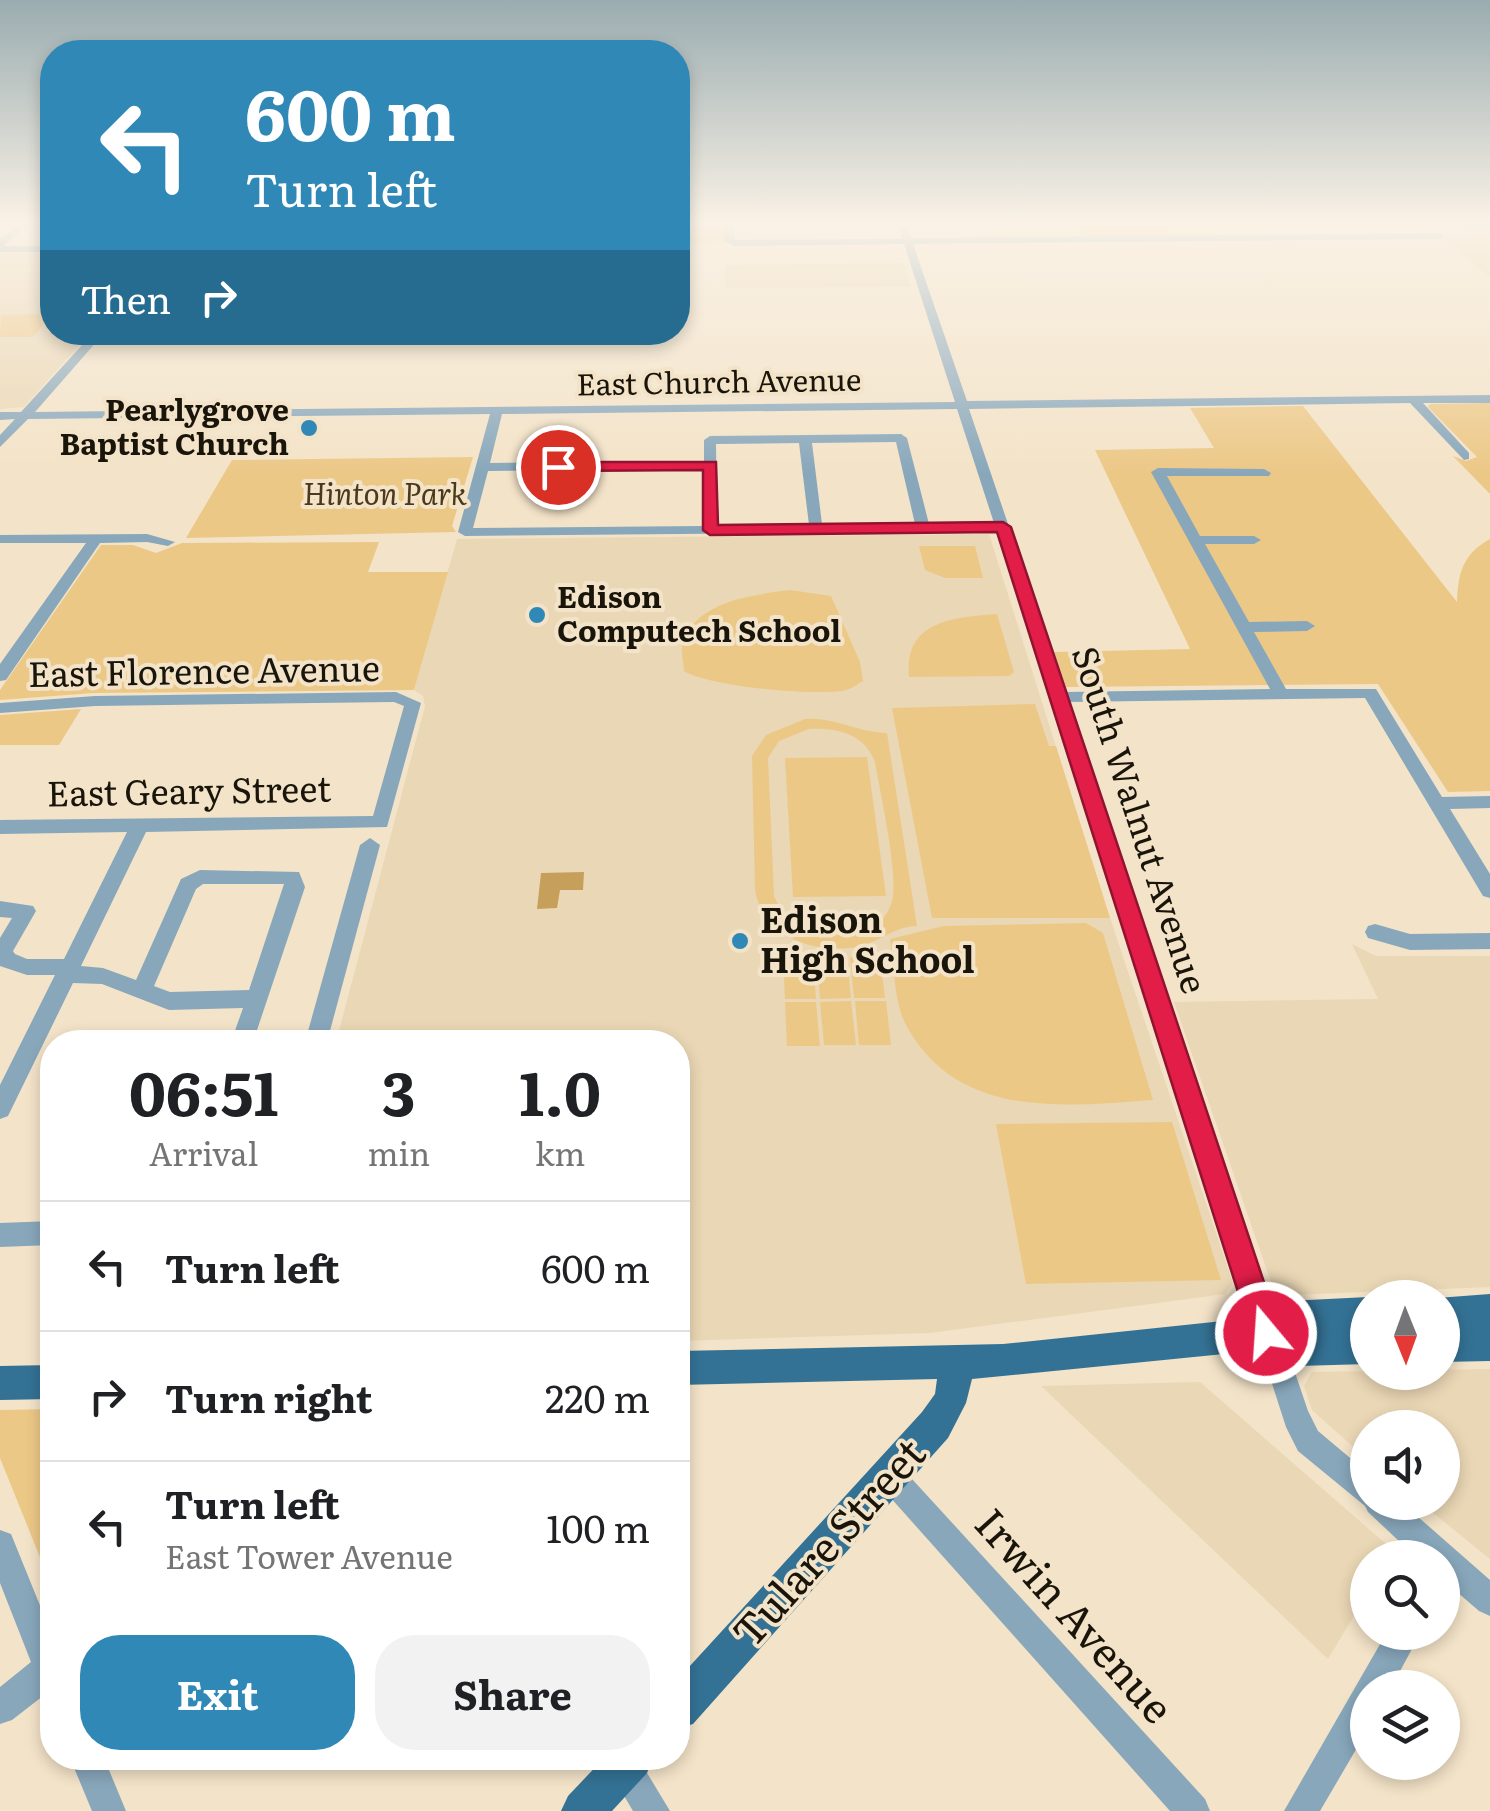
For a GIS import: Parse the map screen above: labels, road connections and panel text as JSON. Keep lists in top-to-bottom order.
{
  "streets": {
    "main road": ["Tulare Street"],
    "street": [
      "East Church Avenue",
      "East Florence Avenue",
      "East Geary Street",
      "South Walnut Avenue",
      "Irwin Avenue"
    ]
  },
  "crossings": [
    ["East Church Avenue", "South Walnut Avenue"],
    ["East Florence Avenue", "East Geary Street"],
    ["Tulare Street", "Irwin Avenue"]
  ],
  "parks": ["Hinton Park"],
  "places": ["Pearlygrove Baptist Church", "Edison Computech School", "Edison High School"],
  "north": "bottom",
  "page": {
    "turn": ["600 m", "Turn left"],
    "then": "Then",
    "eta": [
      "06:51",
      "Arrival",
      "3",
      "min",
      "1.0",
      "km"
    ],
    "list": [
      {
        "name": "Turn left",
        "value": "600 m"
      },
      {
        "name": "Turn right",
        "value": "220 m"
      },
      {
        "name": "Turn left",
        "note": "East Tower Avenue",
        "value": "100 m"
      }
    ],
    "buttons": ["Exit", "Share"]
  }
}
